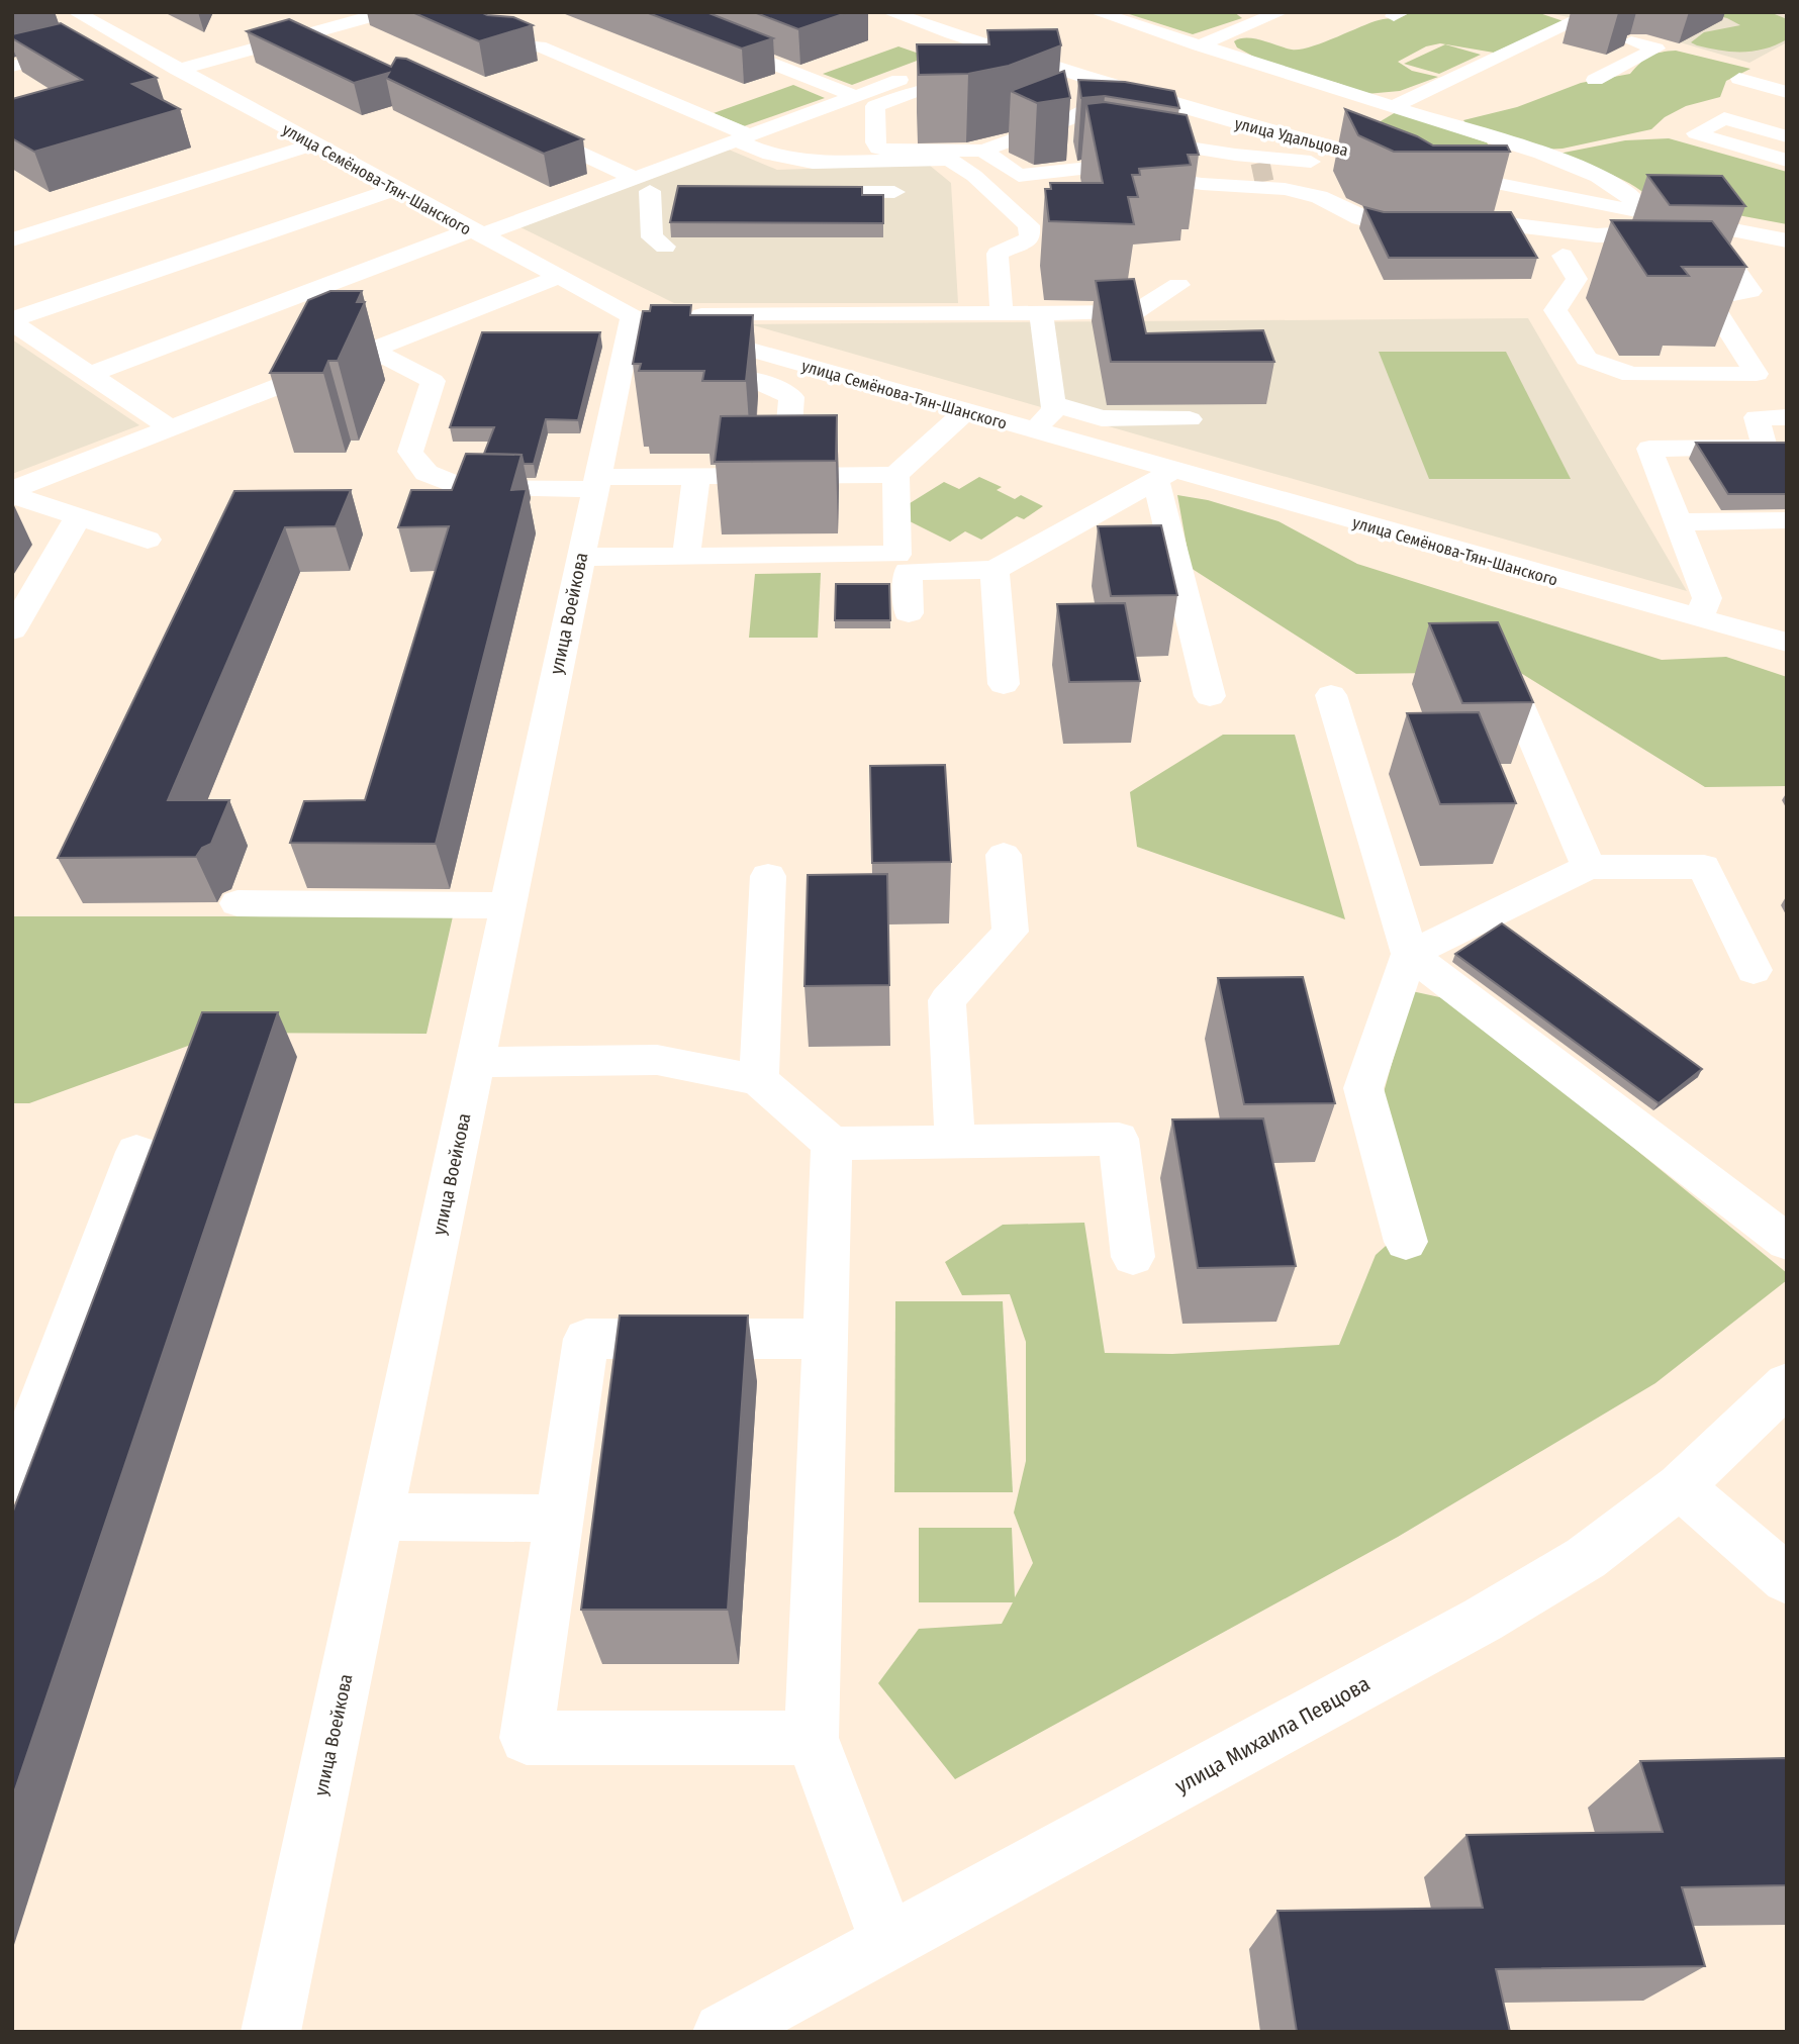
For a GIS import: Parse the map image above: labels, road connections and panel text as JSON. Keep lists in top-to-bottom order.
{
  "streets": {
    "street": [
      "улица Удальцова",
      "улица Семёнова-Тян-Шанского",
      "улица Воейкова",
      "улица Михаила Певцова"
    ]
  },
  "crossings": [
    ["улица Семёнова-Тян-Шанского", "улица Воейкова"]
  ]
}
